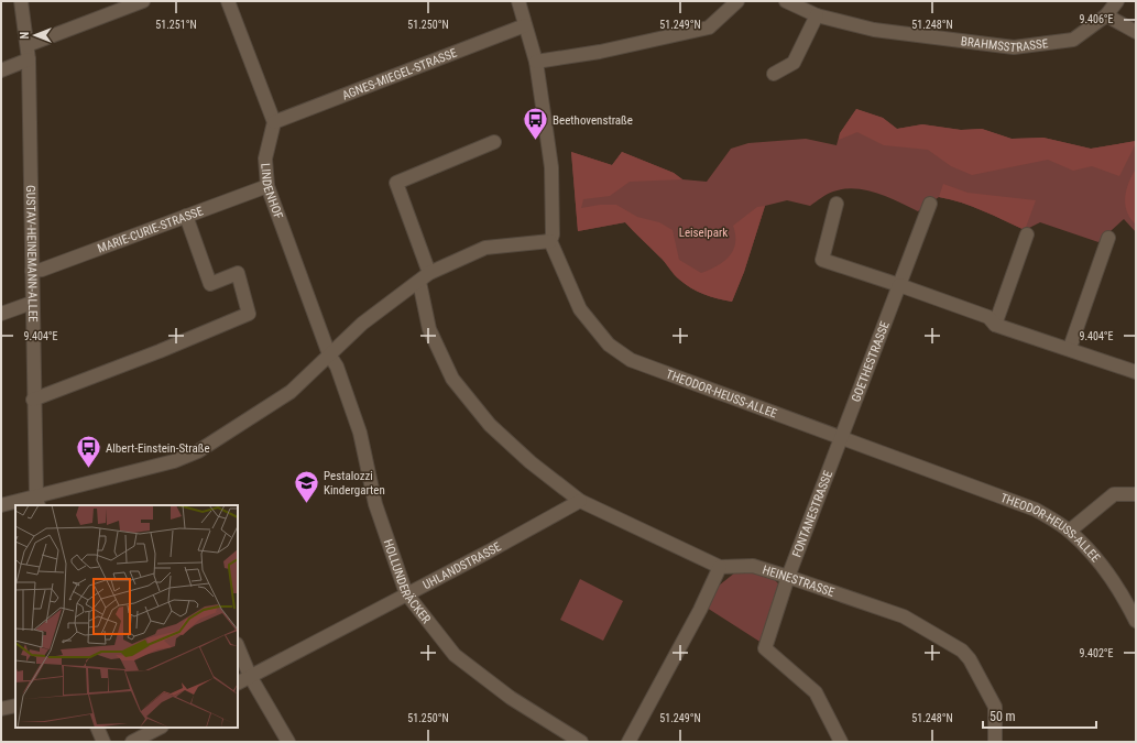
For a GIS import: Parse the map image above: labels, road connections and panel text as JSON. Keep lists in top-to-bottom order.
{
  "streets": {
    "street": [
      "BRAHMSSTRASSE",
      "AGNES-MIEGEL-STRASSE",
      "LINDENHOF",
      "MARIE-CURIE-STRASSE",
      "GUSTAV-HEINEMANN-ALLEE",
      "GOETHESTRASSE",
      "THEODOR-HEUSS-ALLEE",
      "FONTANESTRASSE",
      "UHLANDSTRASSE",
      "HOLLUNDERÄCKER",
      "HEINESTRASSE"
    ]
  },
  "crossings": [
    ["AGNES-MIEGEL-STRASSE", "LINDENHOF"],
    ["AGNES-MIEGEL-STRASSE", "THEODOR-HEUSS-ALLEE"],
    ["LINDENHOF", "MARIE-CURIE-STRASSE"],
    ["LINDENHOF", "HOLLUNDERÄCKER"],
    ["MARIE-CURIE-STRASSE", "GUSTAV-HEINEMANN-ALLEE"],
    ["GOETHESTRASSE", "THEODOR-HEUSS-ALLEE"],
    ["GOETHESTRASSE", "FONTANESTRASSE"],
    ["THEODOR-HEUSS-ALLEE", "FONTANESTRASSE"],
    ["FONTANESTRASSE", "HEINESTRASSE"],
    ["UHLANDSTRASSE", "HOLLUNDERÄCKER"]
  ],
  "parks": ["Leiselpark"],
  "places": {
    "bus stop": ["Beethovenstraße", "Albert-Einstein-Straße"],
    "school or university": ["Pestalozzi Kindergarten"]
  },
  "scale_bar": "50 m",
  "north": "left",
  "coordinates": [
    "9.406°E",
    "51.251°N",
    "51.250°N",
    "51.249°N",
    "51.248°N",
    "9.404°E",
    "9.402°E"
  ]
}
